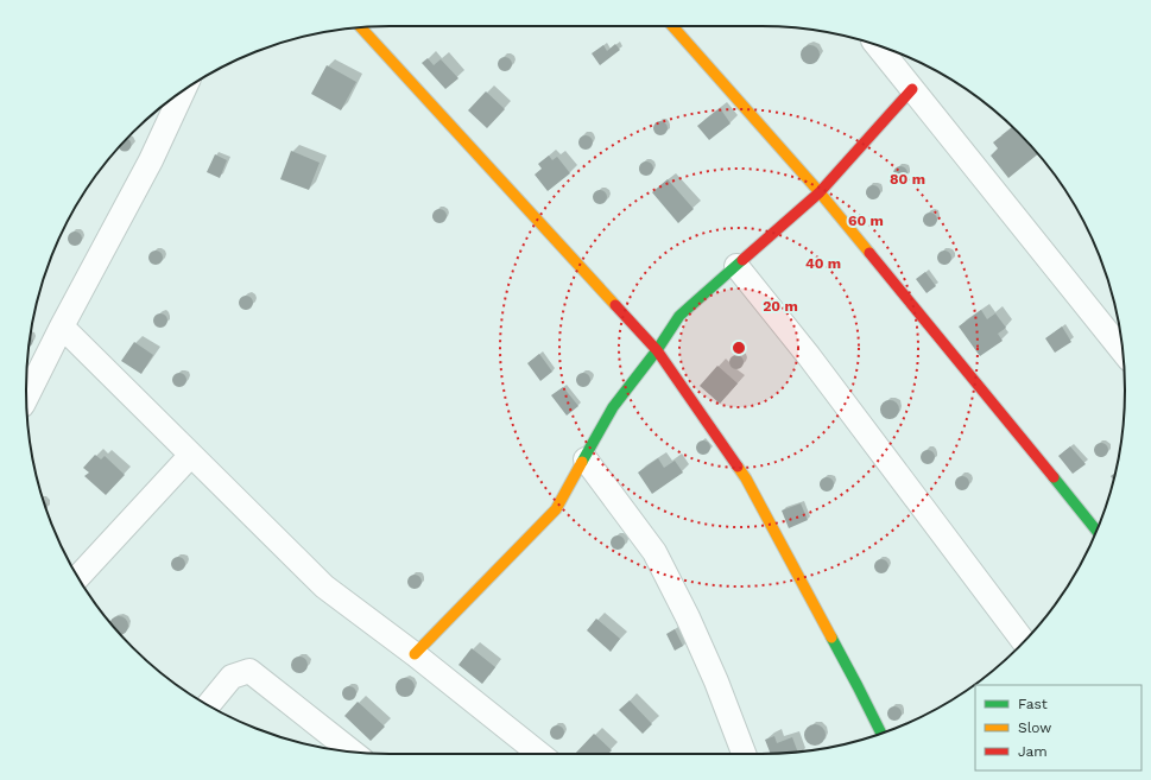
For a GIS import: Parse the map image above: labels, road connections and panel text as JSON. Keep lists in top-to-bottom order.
{
  "legend": ["Fast", "Slow", "Jam"],
  "rings": [
    "80 m",
    "60 m",
    "40 m",
    "20 m"
  ]
}
